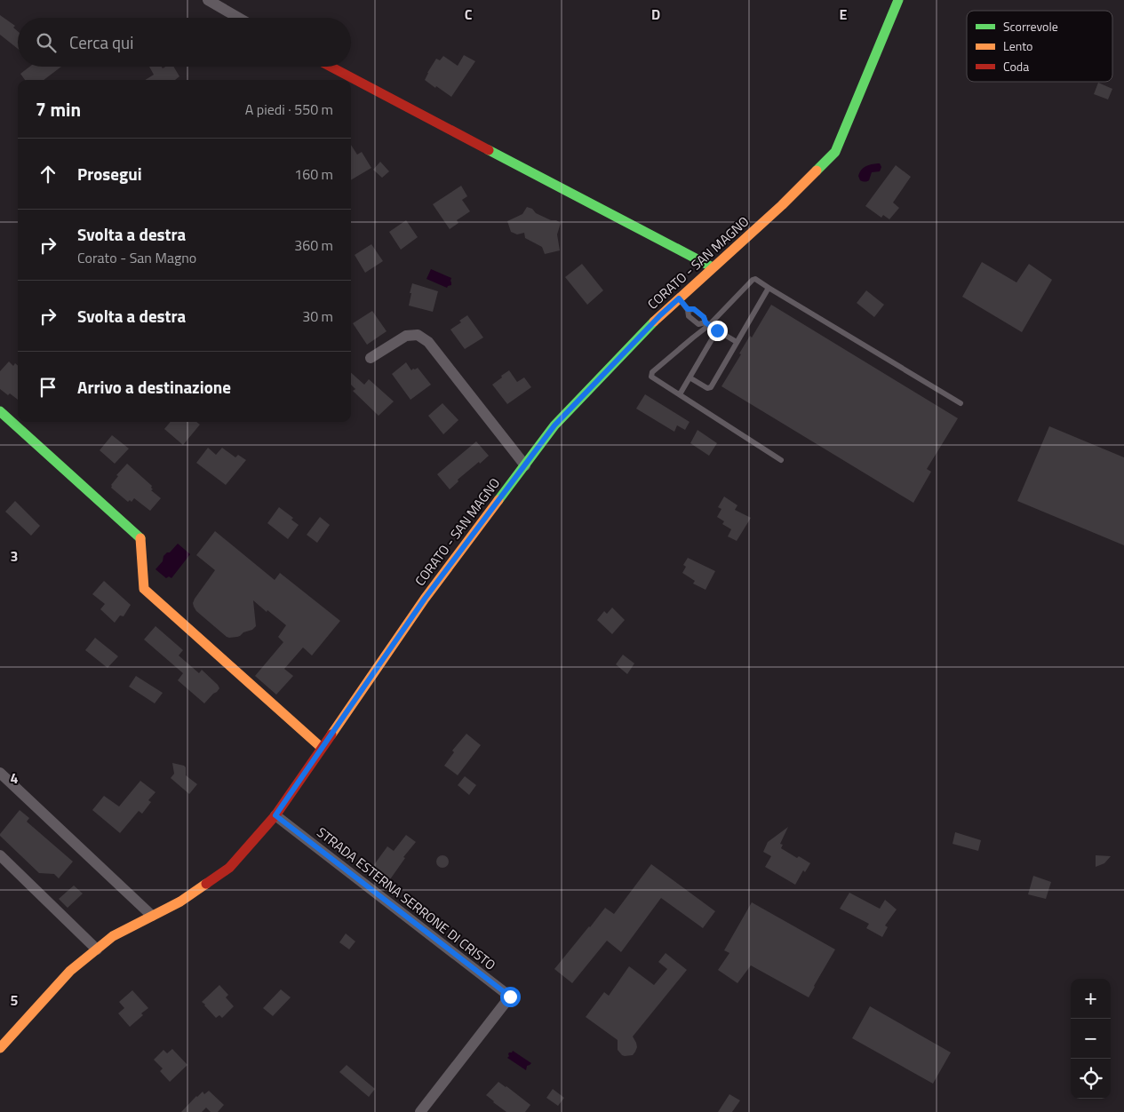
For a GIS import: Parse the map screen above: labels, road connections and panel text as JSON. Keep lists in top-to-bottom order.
{
  "streets": {
    "main road": ["CORATO - SAN MAGNO"],
    "street": ["STRADA ESTERNA SERRONE DI CRISTO"]
  },
  "crossings": [
    ["CORATO - SAN MAGNO", "STRADA ESTERNA SERRONE DI CRISTO"]
  ],
  "legend": ["Scorrevole", "Lento", "Coda"],
  "page": {
    "search": "Cerca qui",
    "heading": ["7 min", "A piedi · 550 m"],
    "list": [
      ["Prosegui", "160 m"],
      ["Svolta a destra", "Corato - San Magno", "360 m"],
      ["Svolta a destra", "30 m"],
      "Arrivo a destinazione"
    ],
    "map_buttons": ["+", "−"]
  },
  "grid": {
    "columns": ["C", "D", "E"],
    "rows": ["3", "4", "5"]
  }
}
